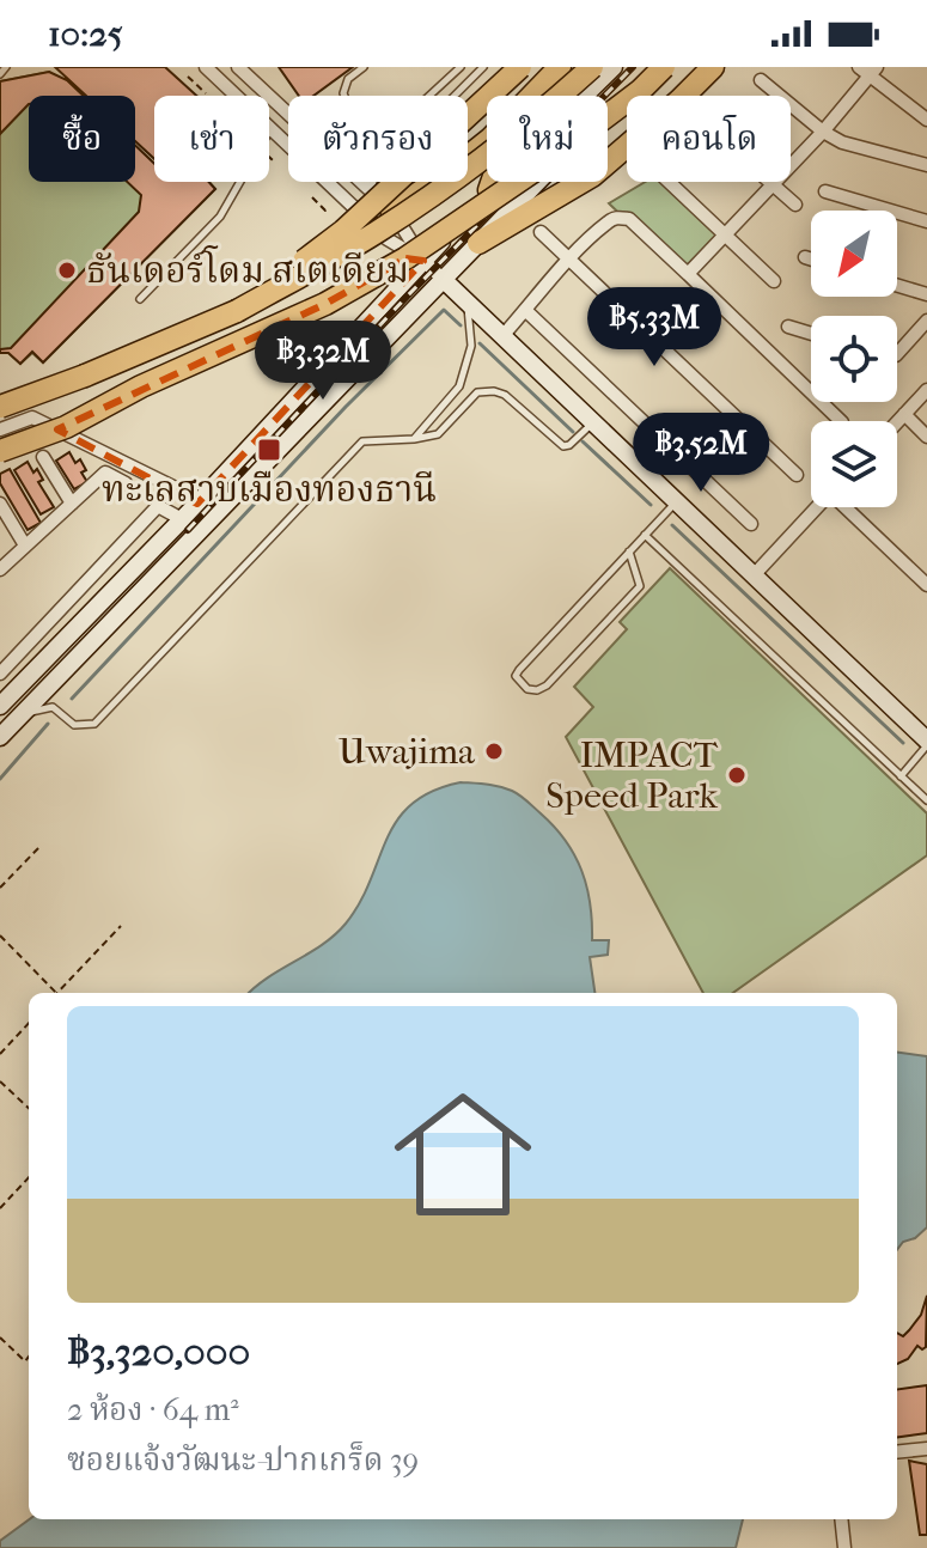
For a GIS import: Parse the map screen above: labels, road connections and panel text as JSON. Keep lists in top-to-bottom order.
{
  "places": {
    "other": ["ธันเดอร์โดม สเตเดียม", "Uwajima", "IMPACT Speed Park"],
    "transit": ["ทะเลสาบเมืองทองธานี"]
  },
  "north": "bottom left",
  "page": {
    "status": "10:25",
    "chip": [
      "ซื้อ",
      "เช่า",
      "ตัวกรอง",
      "ใหม่",
      "คอนโด"
    ],
    "price": ["฿5.33M", "฿3.32M", "฿3.52M"],
    "list": [
      {
        "name": "฿3,320,000",
        "note": "2 ห้อง · 64 m² · ซอยแจ้งวัฒนะ-ปากเกร็ด 39"
      }
    ]
  }
}
